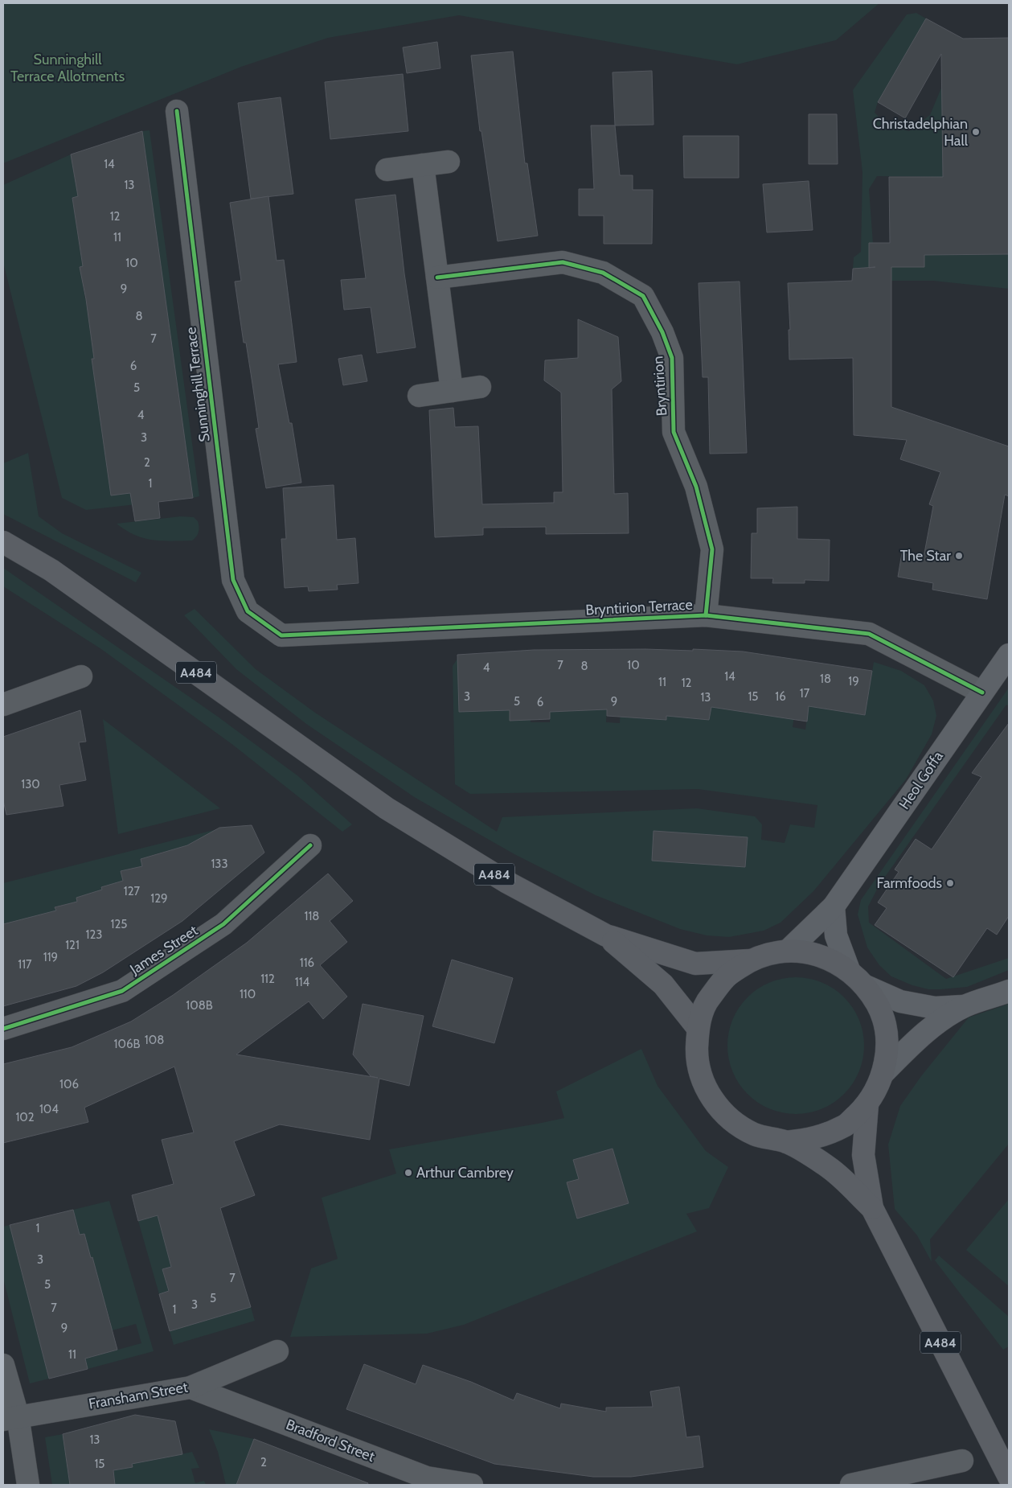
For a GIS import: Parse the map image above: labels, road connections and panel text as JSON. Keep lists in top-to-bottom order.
{
  "streets": {
    "main road": ["A484"],
    "street": [
      "Sunninghill Terrace",
      "Bryntirion",
      "Bryntirion Terrace",
      "Heol Goffa",
      "James Street",
      "Fransham Street",
      "Bradford Street"
    ]
  },
  "crossings": [
    ["Sunninghill Terrace", "Bryntirion Terrace"],
    ["Bryntirion", "Bryntirion Terrace"],
    ["Bryntirion Terrace", "Heol Goffa"],
    ["Fransham Street", "Bradford Street"]
  ],
  "parks": ["Sunninghill Terrace Allotments"],
  "places": [
    "Christadelphian Hall",
    "The Star",
    "Farmfoods",
    "Arthur Cambrey"
  ],
  "house_numbers": [
    "14",
    "13",
    "12",
    "11",
    "10",
    "9",
    "8",
    "7",
    "6",
    "5",
    "4",
    "3",
    "2",
    "1",
    "7",
    "10",
    "8",
    "4",
    "14",
    "18",
    "19",
    "11",
    "12",
    "17",
    "3",
    "15",
    "16",
    "13",
    "5",
    "9",
    "6",
    "130",
    "133",
    "127",
    "129",
    "118",
    "125",
    "123",
    "121",
    "119",
    "116",
    "117",
    "112",
    "114",
    "110",
    "108B",
    "108",
    "106B",
    "106",
    "104",
    "102",
    "1",
    "3",
    "7",
    "5",
    "5",
    "3",
    "7",
    "1",
    "9",
    "11",
    "13",
    "2",
    "15"
  ]
}
